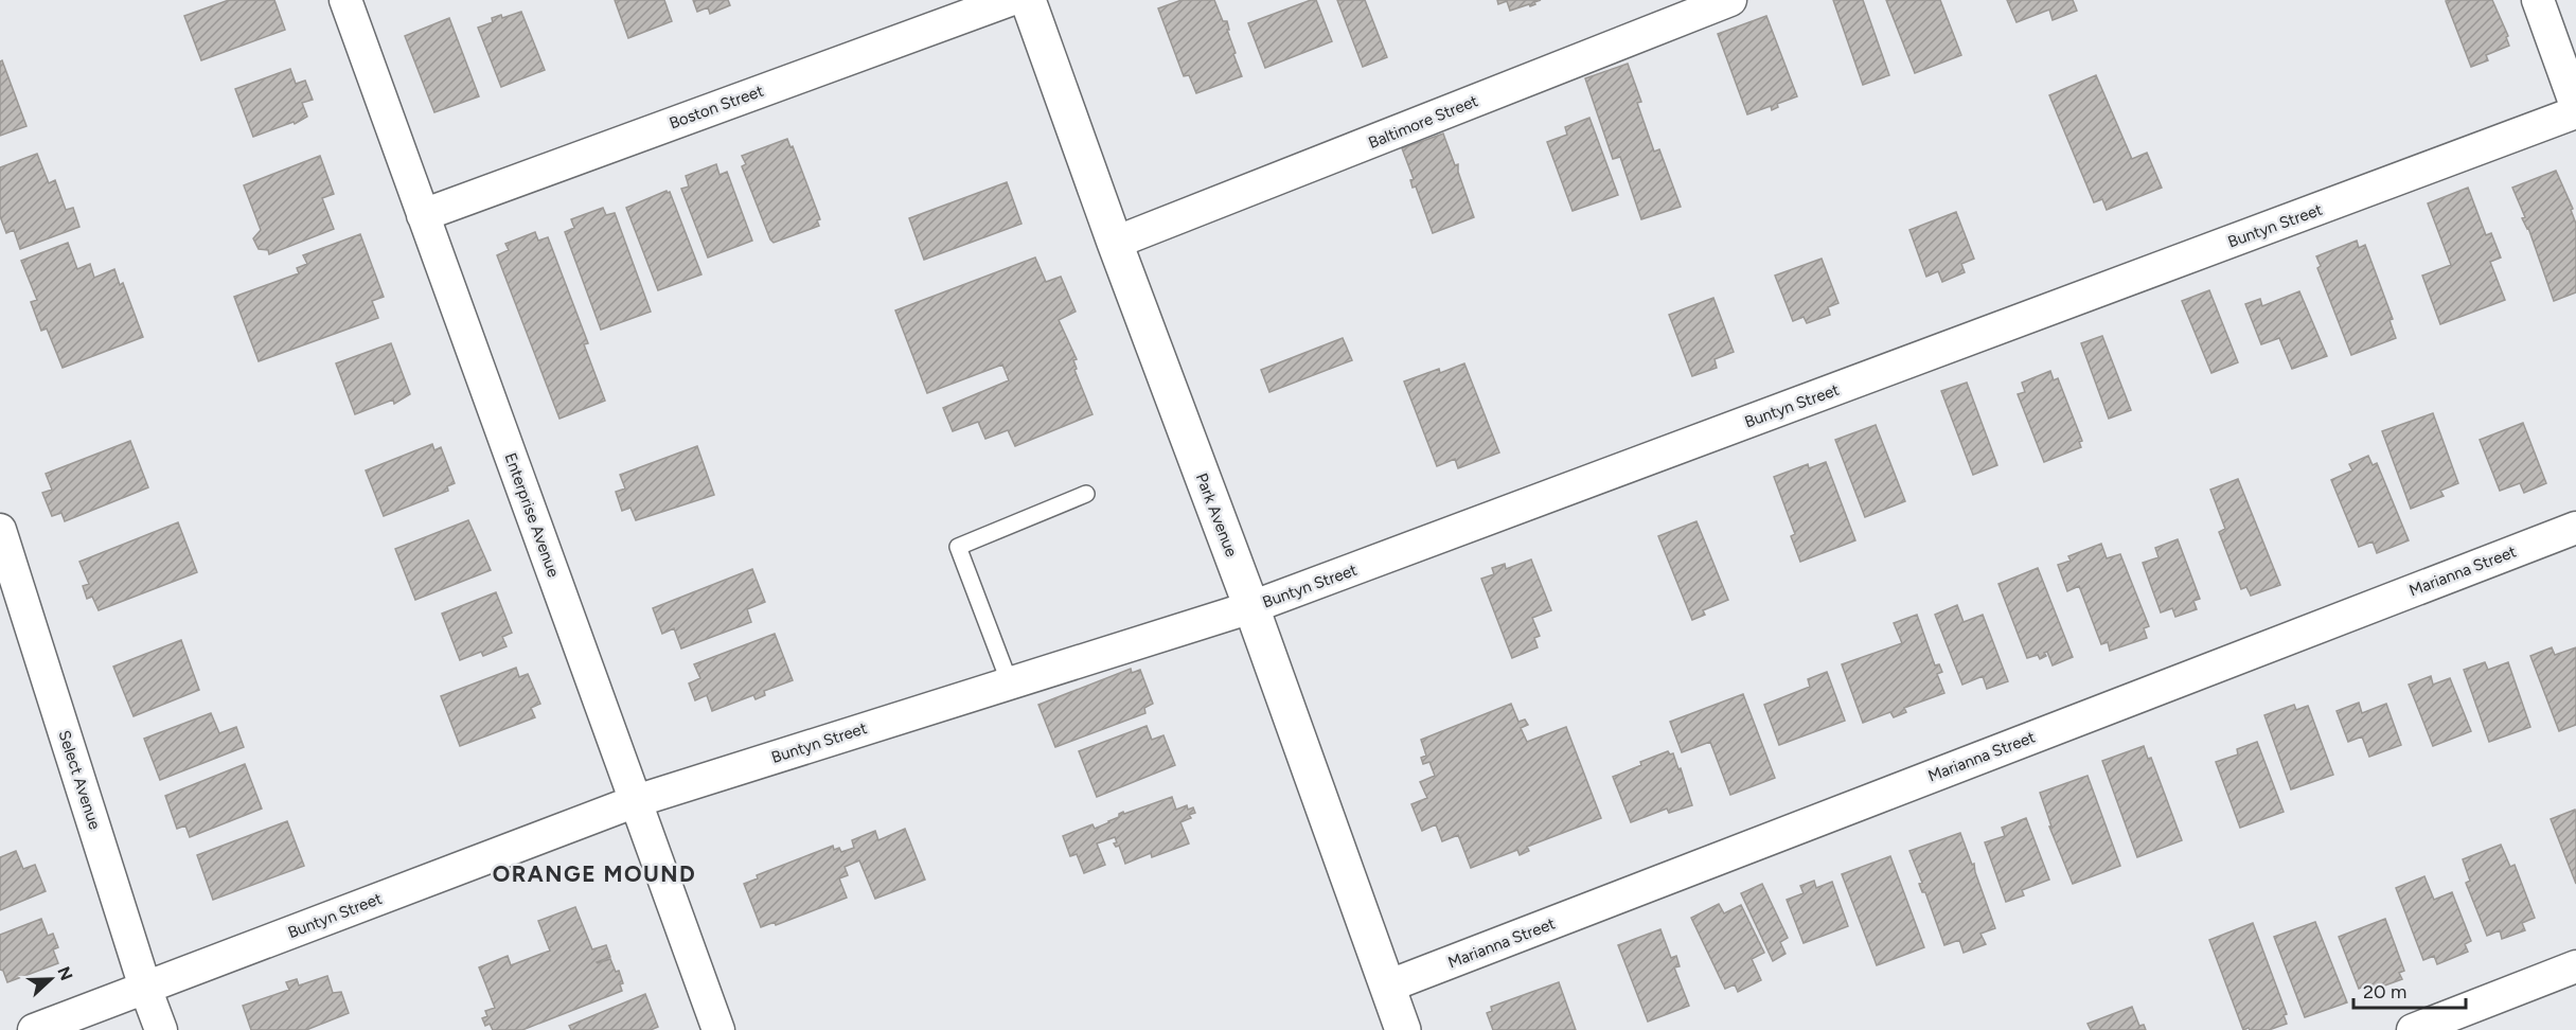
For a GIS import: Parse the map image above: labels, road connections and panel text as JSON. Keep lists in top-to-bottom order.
{
  "streets": {
    "main road": ["Park Avenue"],
    "street": [
      "Boston Street",
      "Baltimore Street",
      "Buntyn Street",
      "Enterprise Avenue",
      "Marianna Street",
      "Select Avenue"
    ]
  },
  "crossings": [
    ["Boston Street", "Enterprise Avenue"],
    ["Baltimore Street", "Park Avenue"],
    ["Buntyn Street", "Enterprise Avenue"],
    ["Buntyn Street", "Park Avenue"],
    ["Buntyn Street", "Select Avenue"],
    ["Park Avenue", "Marianna Street"]
  ],
  "districts": ["ORANGE MOUND"],
  "scale_bar": "20 m",
  "north": "right"
}
